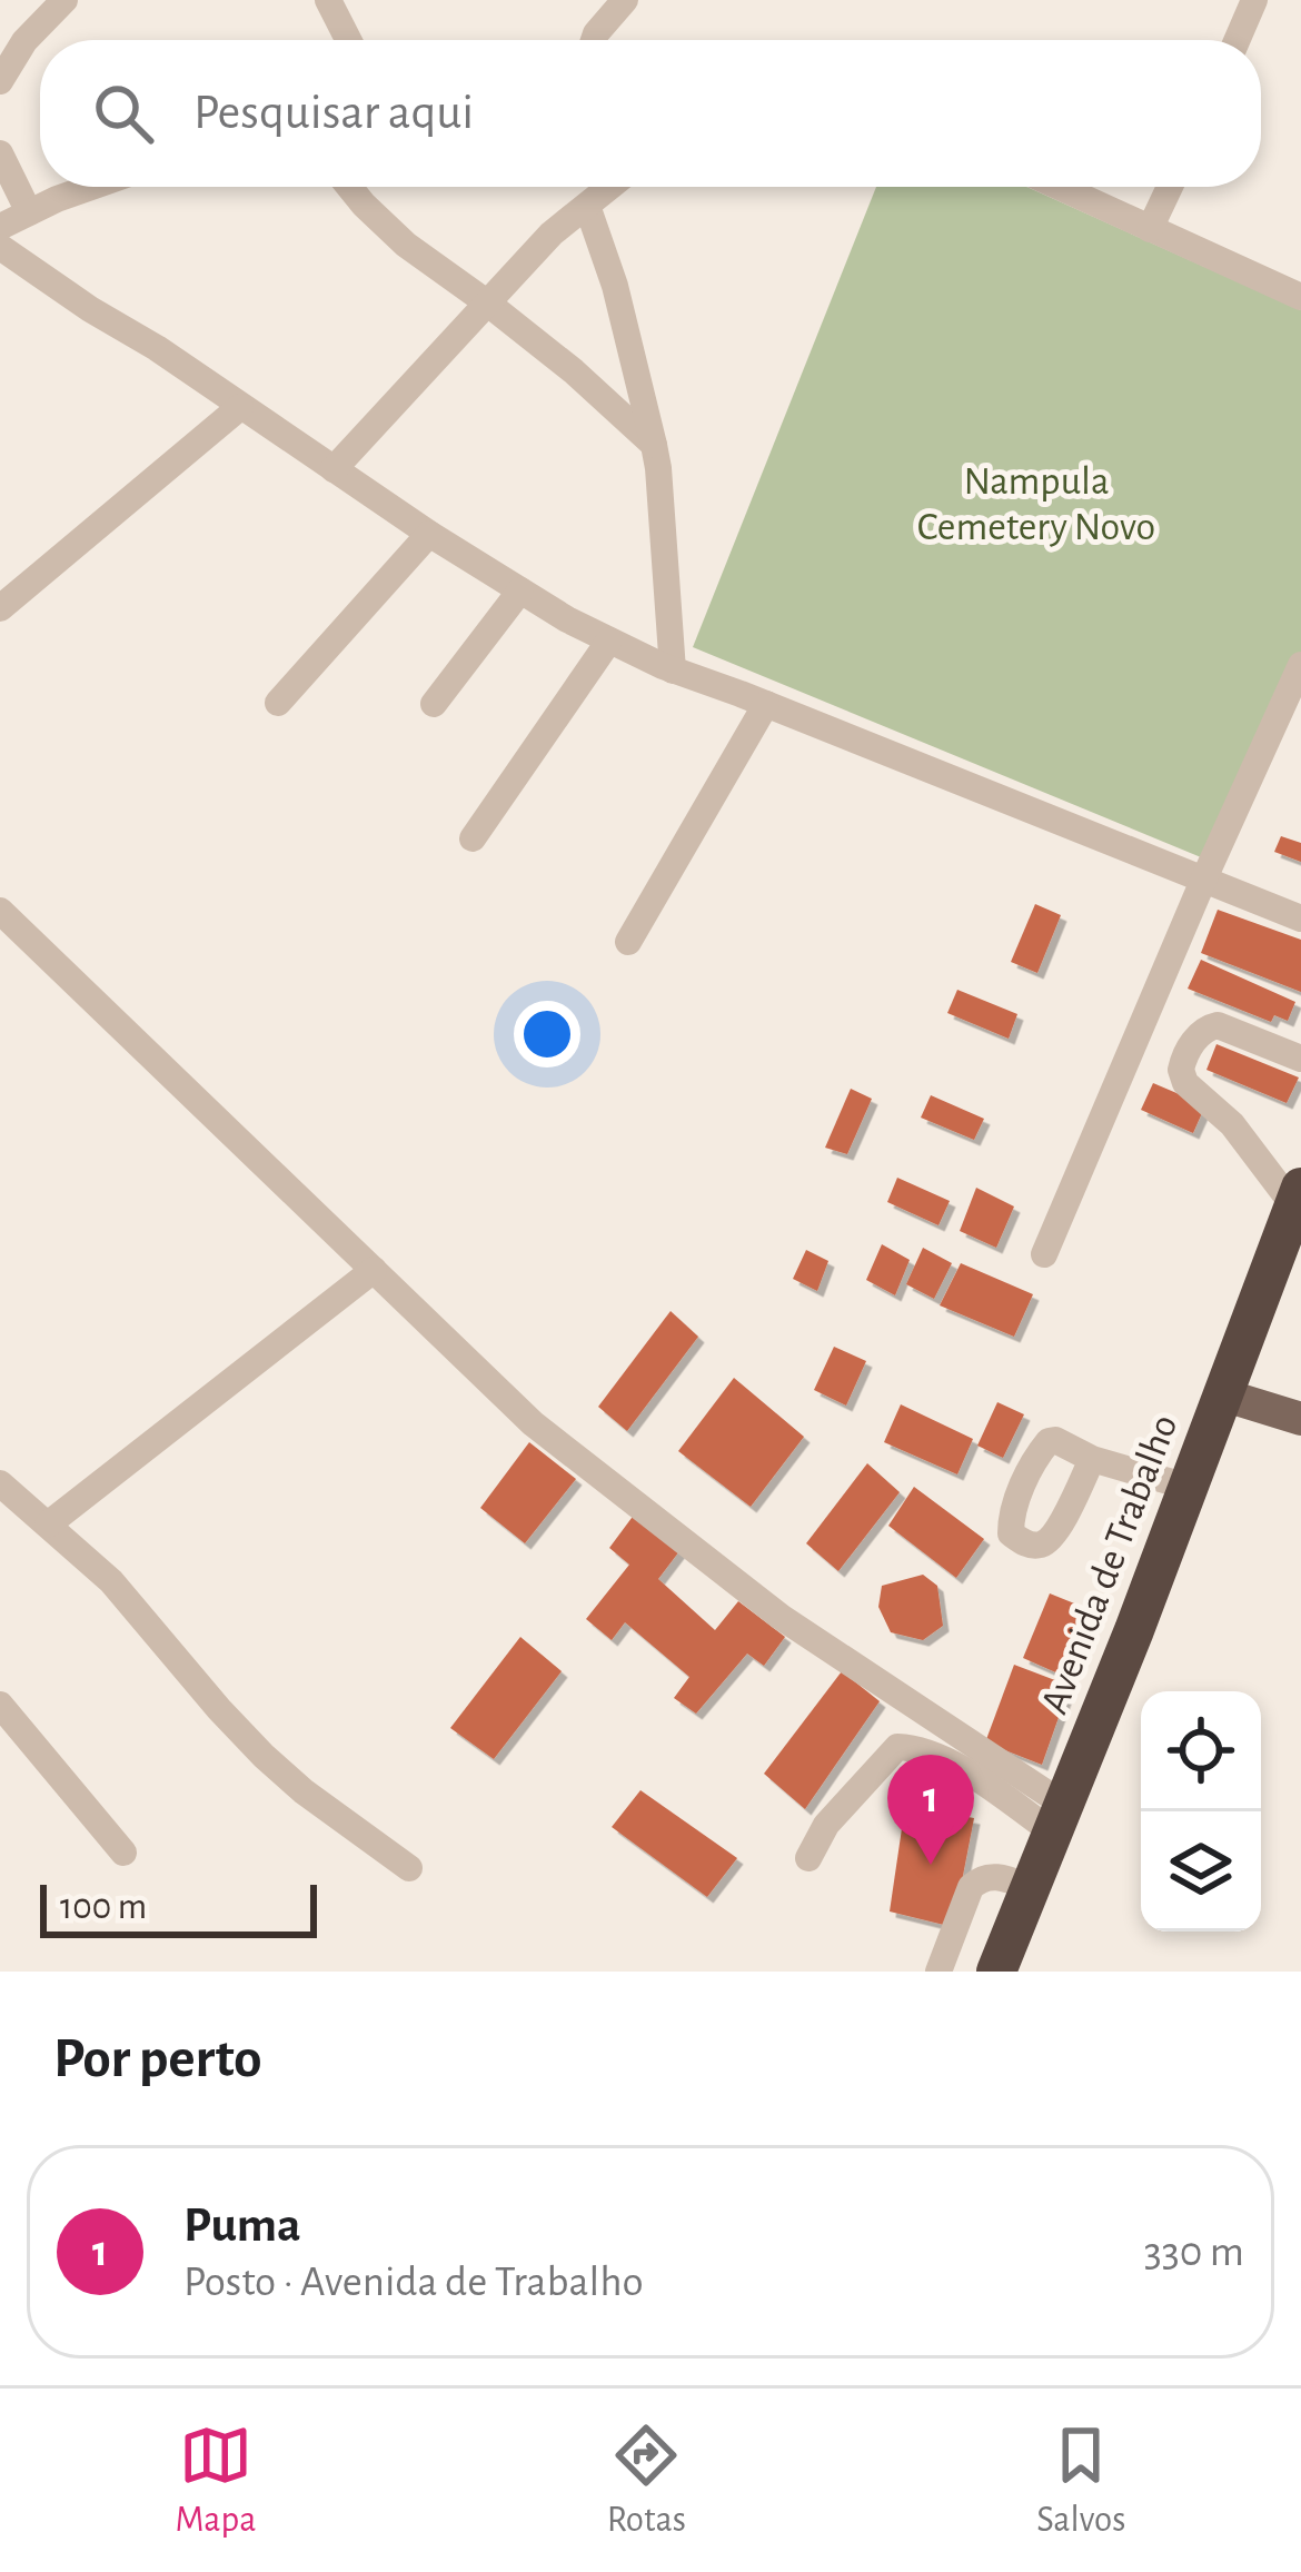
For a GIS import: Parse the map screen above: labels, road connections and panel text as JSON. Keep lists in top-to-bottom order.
{
  "streets": {
    "highway": ["Avenida de Trabalho"]
  },
  "parks": ["Nampula Cemetery Novo"],
  "scale_bar": "100 m",
  "page": {
    "search": "Pesquisar aqui",
    "pins": "1",
    "scale": "100 m",
    "heading": "Por perto",
    "list": [
      {
        "mark": "1",
        "name": "Puma",
        "note": "Posto · Avenida de Trabalho",
        "value": "330 m"
      }
    ],
    "nav": ["Mapa", "Rotas", "Salvos"]
  }
}
